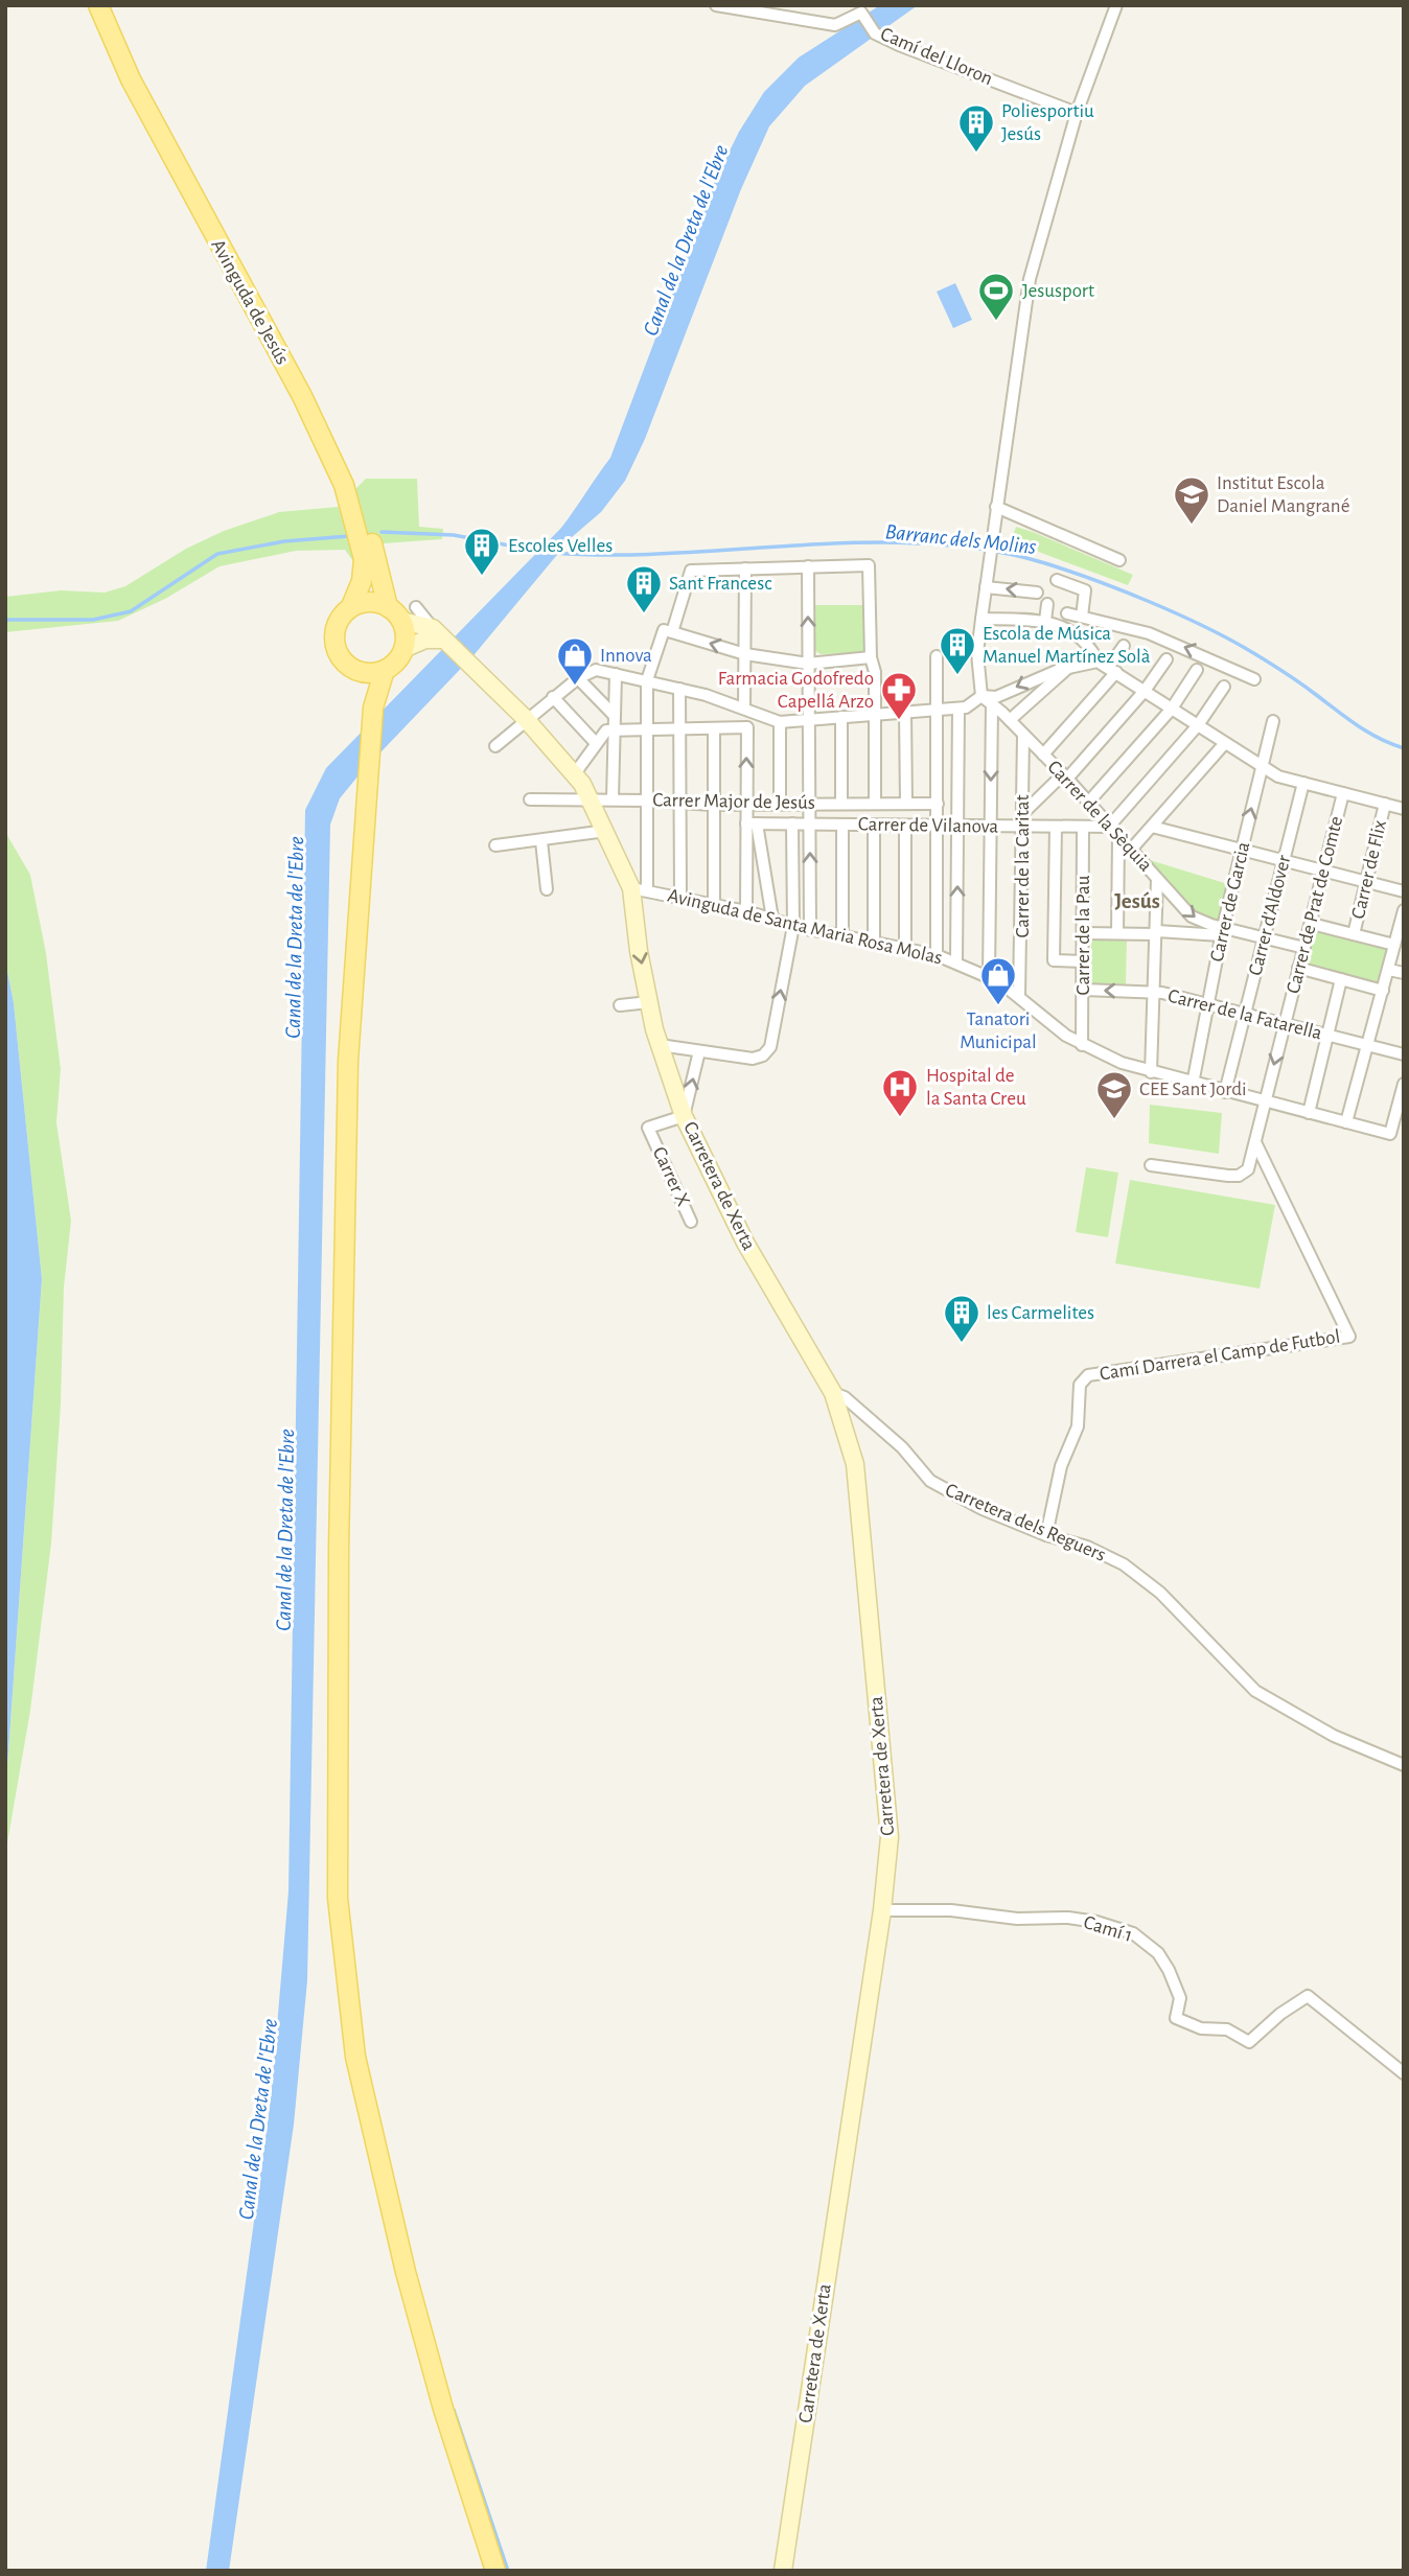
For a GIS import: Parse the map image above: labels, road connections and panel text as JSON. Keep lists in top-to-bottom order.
{
  "streets": {
    "main road": ["Avinguda de Jesús", "Carretera de Xerta"],
    "street": [
      "Camí del Lloron",
      "Carrer Major de Jesús",
      "Carrer de la Sèquia",
      "Carrer de Vilanova",
      "Carrer de la Caritat",
      "Carrer de Flix",
      "Carrer de Garcia",
      "Carrer de Prat de Comte",
      "Carrer d'Aldover",
      "Avinguda de Santa Maria Rosa Molas",
      "Carrer de la Pau",
      "Carrer de la Fatarella",
      "Carrer X",
      "Camí Darrera el Camp de Futbol",
      "Carretera dels Reguers",
      "Camí 1"
    ]
  },
  "crossings": [
    ["Carrer de la Sèquia", "Carrer de Vilanova"],
    ["Carrer de la Sèquia", "Carrer de la Caritat"],
    ["Carrer de la Sèquia", "Carrer de Garcia"],
    ["Carrer de Vilanova", "Carrer de la Caritat"],
    ["Carrer de Vilanova", "Carrer de la Pau"],
    ["Carrer de la Caritat", "Avinguda de Santa Maria Rosa Molas"],
    ["Carrer de Garcia", "Avinguda de Santa Maria Rosa Molas"],
    ["Carrer de Garcia", "Carrer de la Fatarella"],
    ["Carrer de Prat de Comte", "Avinguda de Santa Maria Rosa Molas"],
    ["Carrer de Prat de Comte", "Carrer de la Fatarella"],
    ["Carrer de Prat de Comte", "Camí Darrera el Camp de Futbol"],
    ["Carrer d'Aldover", "Avinguda de Santa Maria Rosa Molas"],
    ["Carrer d'Aldover", "Carrer de la Fatarella"],
    ["Avinguda de Santa Maria Rosa Molas", "Carrer de la Pau"],
    ["Avinguda de Santa Maria Rosa Molas", "Carretera de Xerta"],
    ["Carrer de la Pau", "Carrer de la Fatarella"],
    ["Carrer X", "Carretera de Xerta"],
    ["Carretera de Xerta", "Carretera dels Reguers"],
    ["Carretera de Xerta", "Camí 1"],
    ["Camí Darrera el Camp de Futbol", "Carretera dels Reguers"]
  ],
  "districts": ["Jesús"],
  "water": ["Canal de la Dreta de l'Ebre", "Barranc dels Molins"],
  "places": {
    "building": [
      "Poliesportiu Jesús",
      "Escoles Velles",
      "Sant Francesc",
      "Escola de Música Manuel Martínez Solà",
      "les Carmelites"
    ],
    "sports": ["Jesusport"],
    "school or university": ["Institut Escola Daniel Mangrané", "CEE Sant Jordi"],
    "shop": ["Innova", "Tanatori Municipal"],
    "pharmacy": ["Farmacia Godofredo Capellá Arzo"],
    "hospital": ["Hospital de la Santa Creu"]
  }
}
